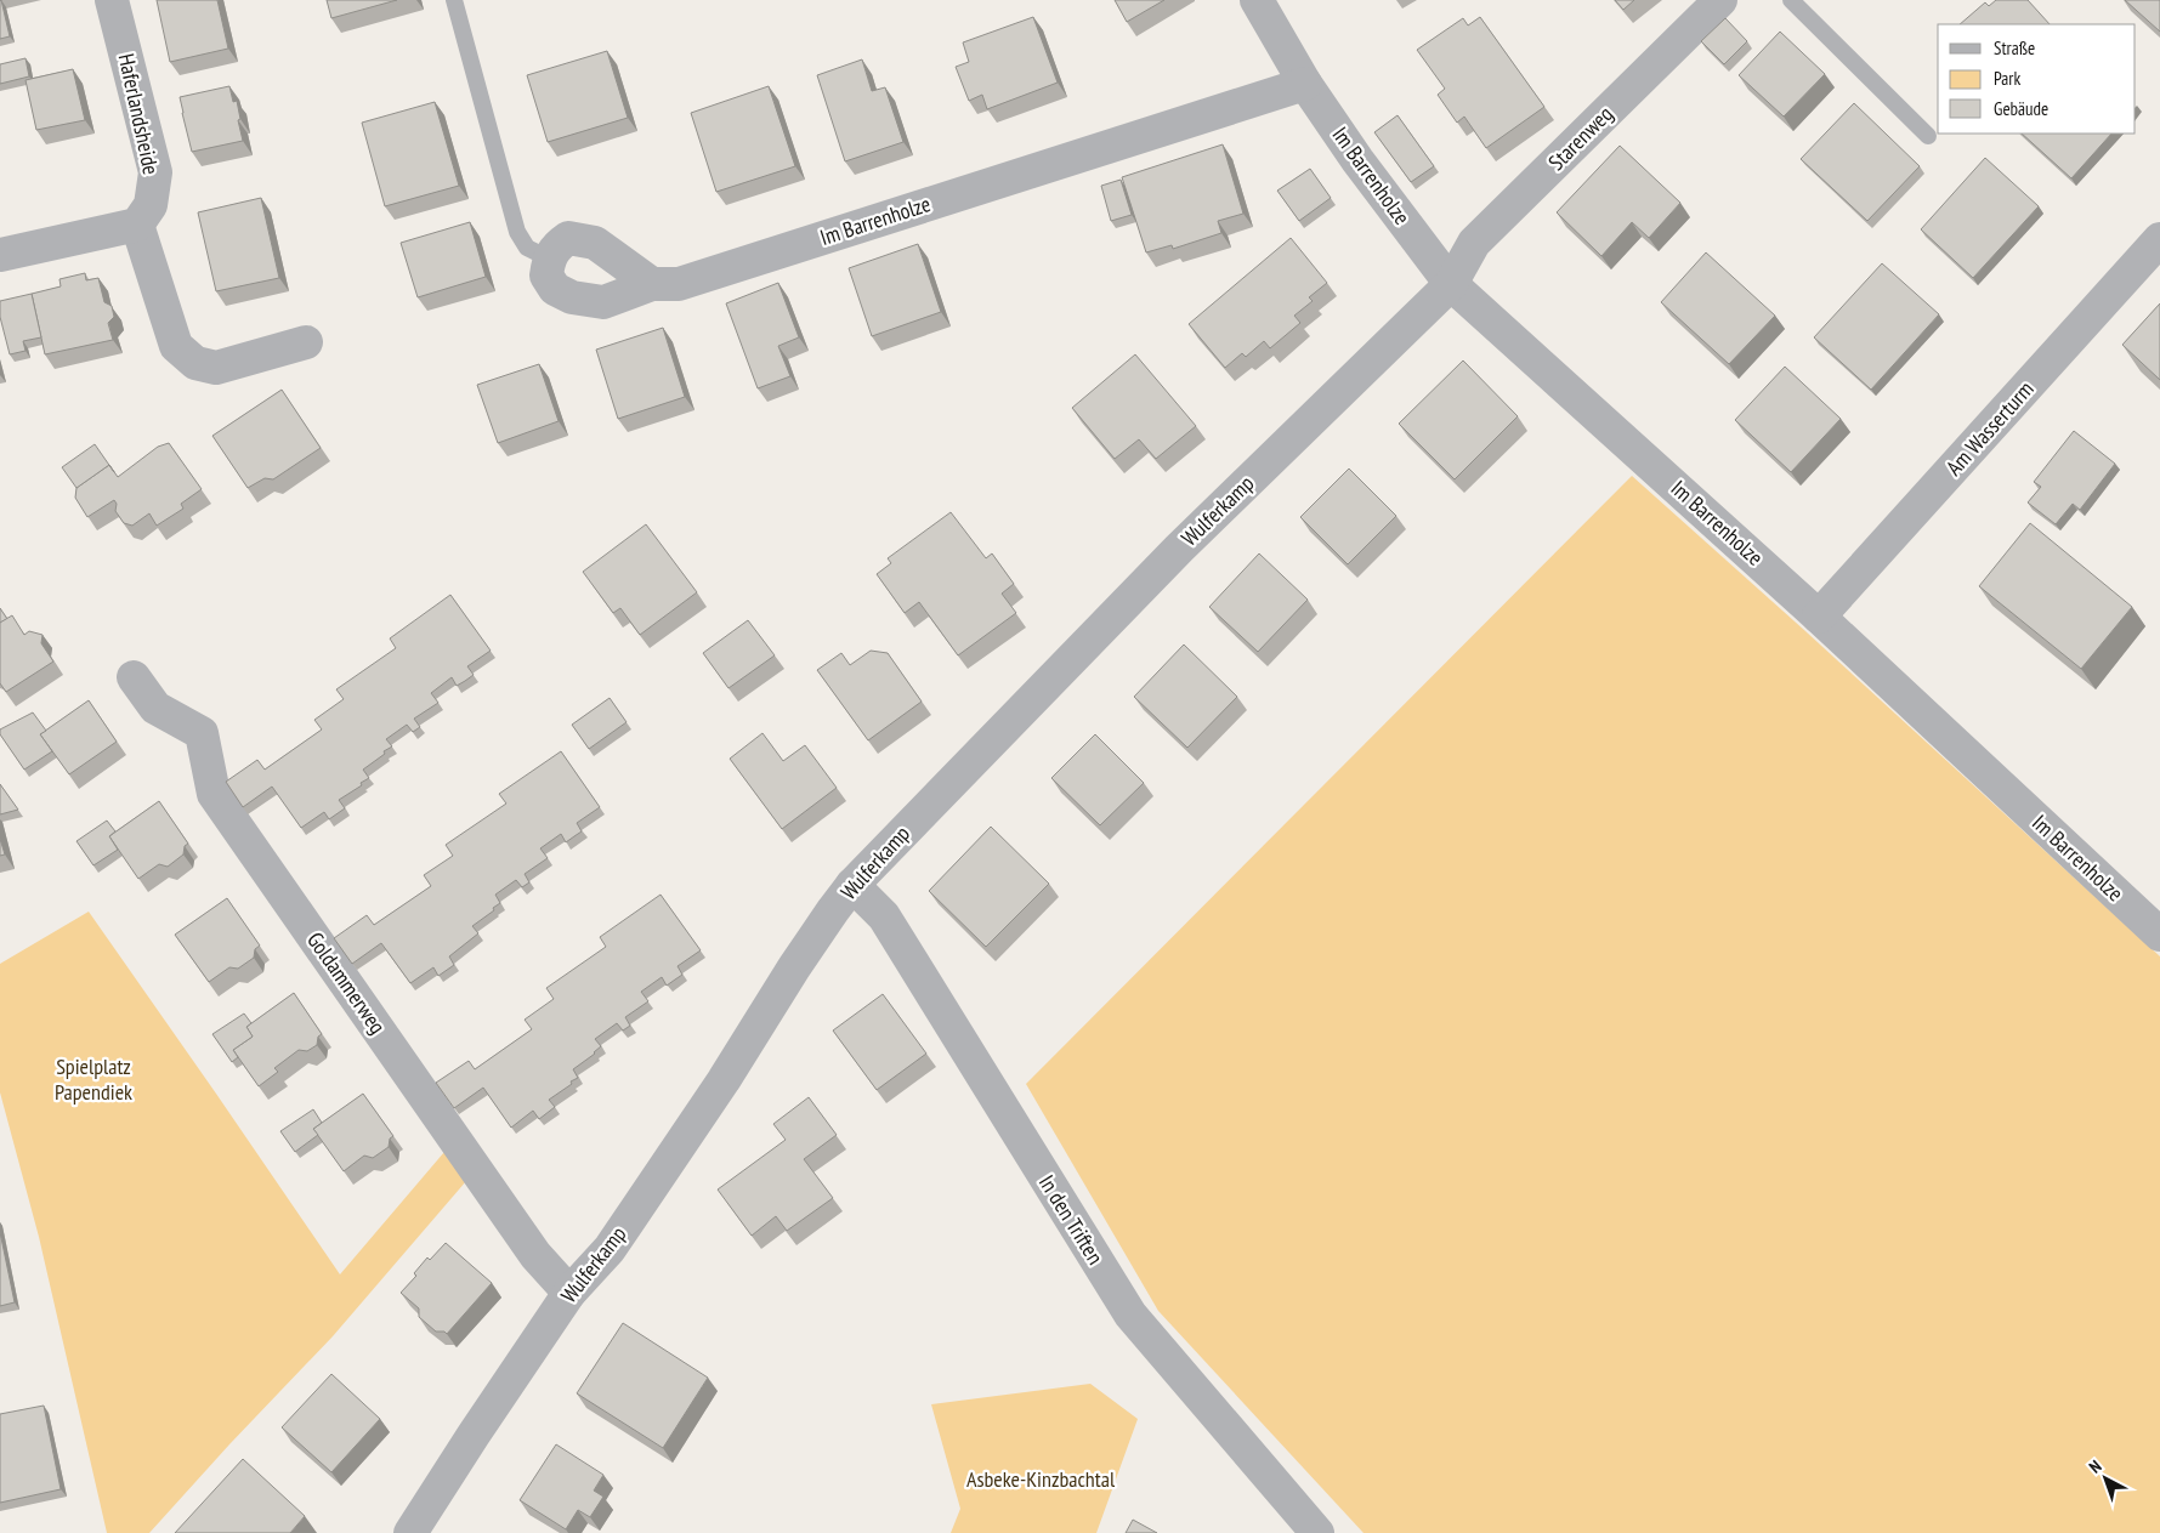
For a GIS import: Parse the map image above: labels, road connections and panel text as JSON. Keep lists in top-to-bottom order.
{
  "streets": {
    "street": [
      "Haferlandsheide",
      "Starenweg",
      "Im Barrenholze",
      "Am Wasserturm",
      "Wulferkamp",
      "Goldammerweg",
      "In den Triften"
    ]
  },
  "crossings": [
    ["Starenweg", "Im Barrenholze"],
    ["Starenweg", "Wulferkamp"],
    ["Im Barrenholze", "Am Wasserturm"],
    ["Im Barrenholze", "Wulferkamp"],
    ["Wulferkamp", "Goldammerweg"],
    ["Wulferkamp", "In den Triften"]
  ],
  "parks": ["Spielplatz Papendiek", "Asbeke-Kinzbachtal"],
  "legend": ["Straße", "Park", "Gebäude"],
  "north": "top left"
}
